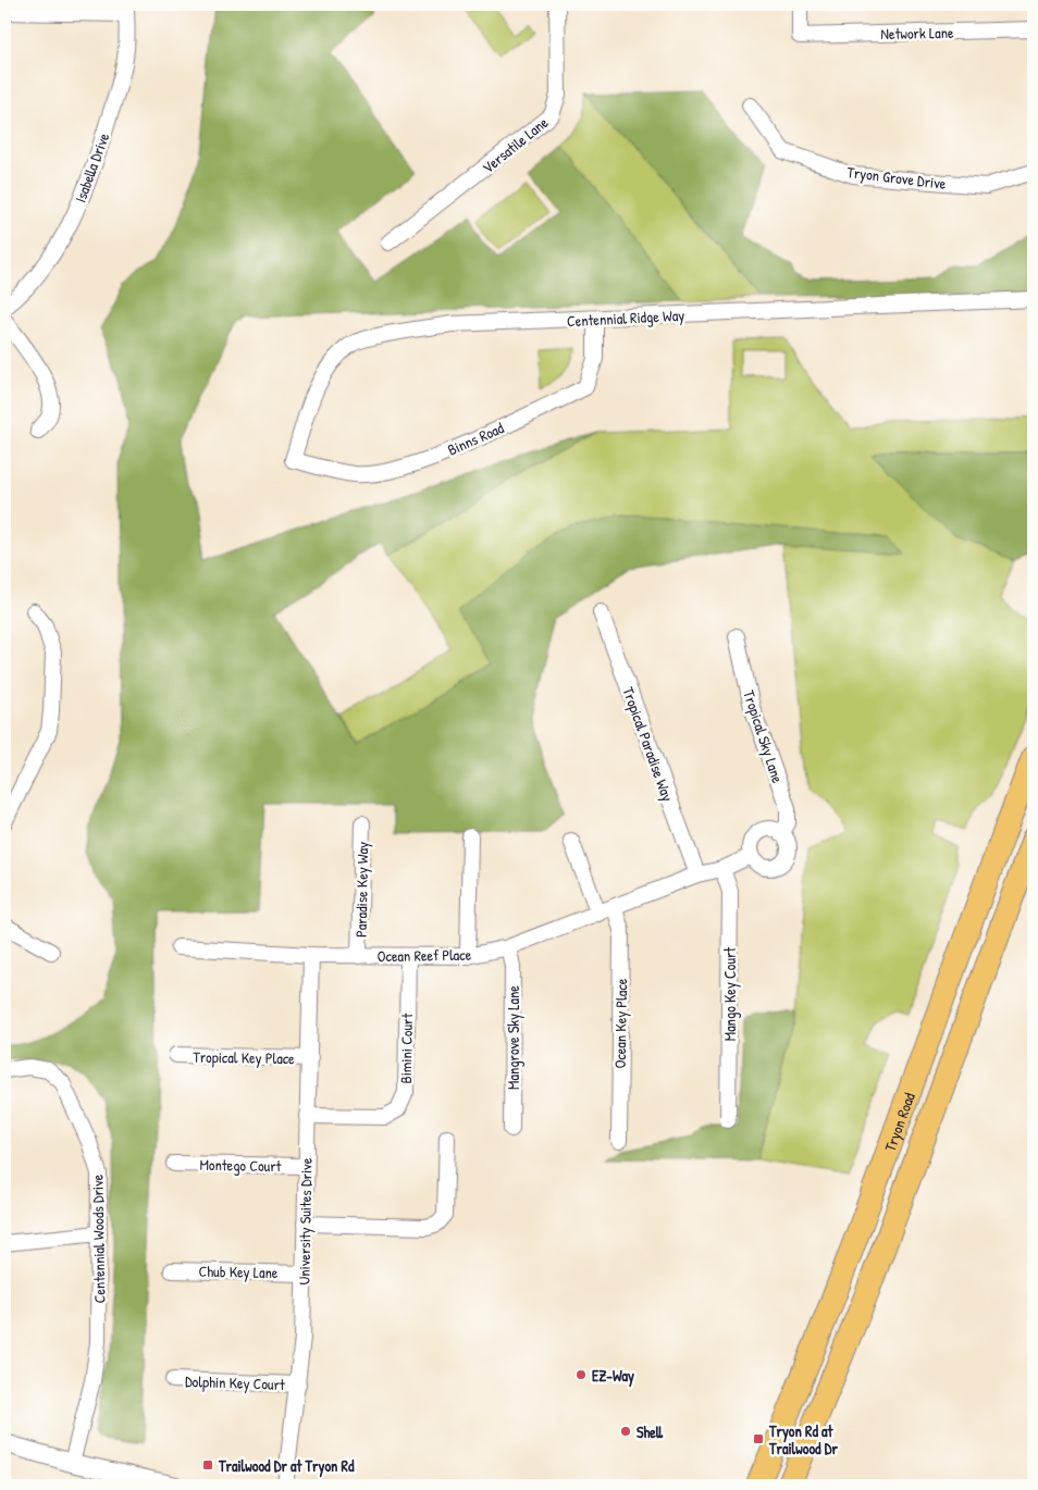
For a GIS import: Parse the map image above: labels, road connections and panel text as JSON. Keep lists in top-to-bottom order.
{
  "streets": {
    "main road": ["Tryon Road"],
    "street": [
      "Network Lane",
      "Versatile Lane",
      "Isabella Drive",
      "Tryon Grove Drive",
      "Centennial Ridge Way",
      "Binns Road",
      "Tropical Sky Lane",
      "Tropical Paradise Way",
      "Paradise Key Way",
      "Ocean Reef Place",
      "Mango Key Court",
      "Ocean Key Place",
      "Mangrove Sky Lane",
      "Bimini Court",
      "Tropical Key Place",
      "Montego Court",
      "University Suites Drive",
      "Centennial Woods Drive",
      "Chub Key Lane",
      "Dolphin Key Court"
    ]
  },
  "crossings": [
    ["Centennial Ridge Way", "Binns Road"],
    ["Tropical Sky Lane", "Ocean Reef Place"],
    ["Tropical Paradise Way", "Ocean Reef Place"],
    ["Paradise Key Way", "Ocean Reef Place"],
    ["Ocean Reef Place", "Mango Key Court"],
    ["Ocean Reef Place", "Ocean Key Place"],
    ["Ocean Reef Place", "Mangrove Sky Lane"],
    ["Ocean Reef Place", "Bimini Court"],
    ["Ocean Reef Place", "University Suites Drive"],
    ["Bimini Court", "University Suites Drive"],
    ["Tropical Key Place", "University Suites Drive"],
    ["Montego Court", "University Suites Drive"],
    ["University Suites Drive", "Chub Key Lane"],
    ["University Suites Drive", "Dolphin Key Court"]
  ],
  "places": {
    "other": ["EZ-Way", "Shell"],
    "transit": ["Tryon Rd at Trailwood Dr", "Trailwood Dr at Tryon Rd"]
  }
}
